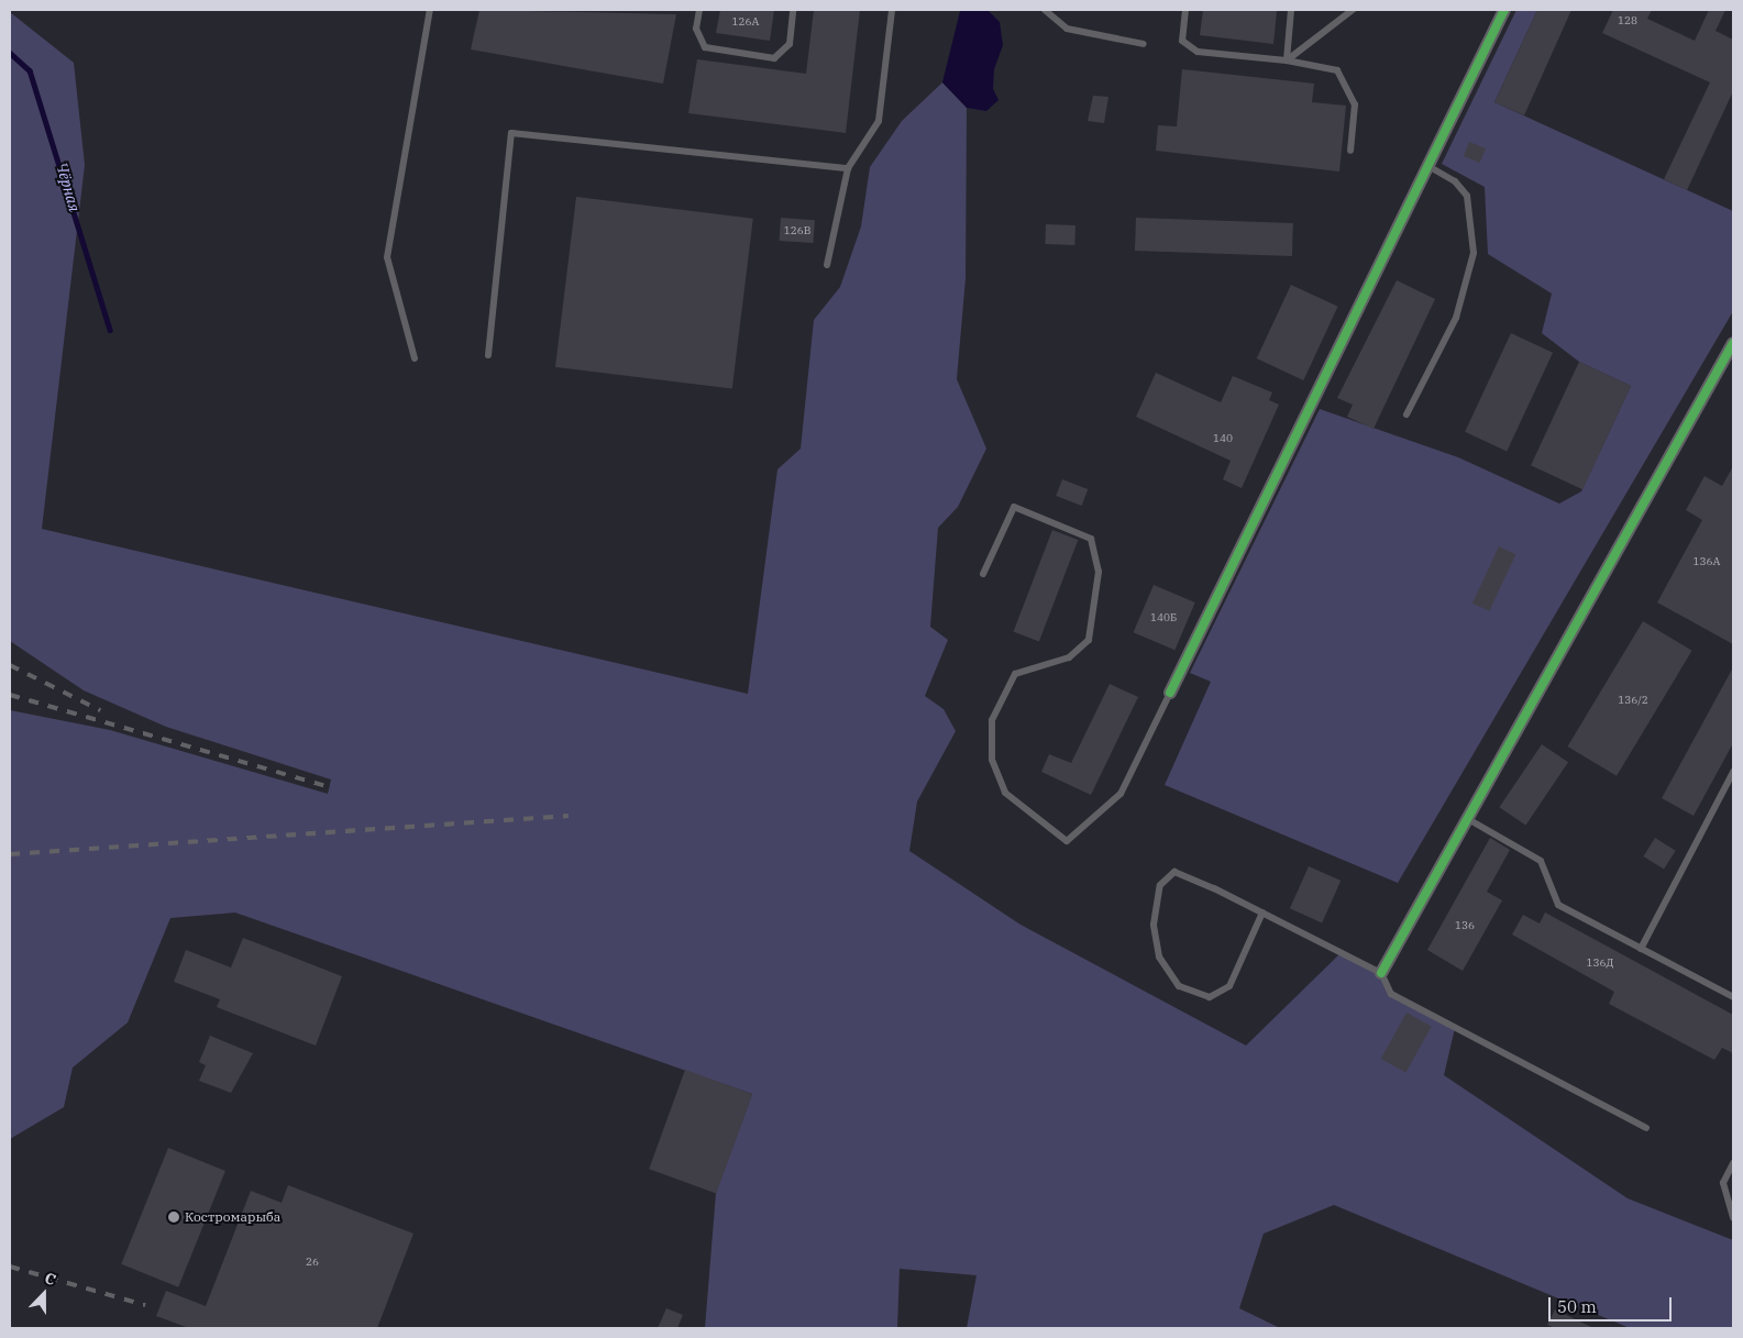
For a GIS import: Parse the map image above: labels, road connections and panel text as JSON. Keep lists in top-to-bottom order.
{
  "water": ["Чёрная"],
  "places": ["Костромарыба"],
  "house_numbers": [
    "128",
    "126А",
    "126В",
    "140",
    "136А",
    "140Б",
    "136/2",
    "136",
    "136Д",
    "26"
  ],
  "scale_bar": "50 m",
  "north": "top"
}
